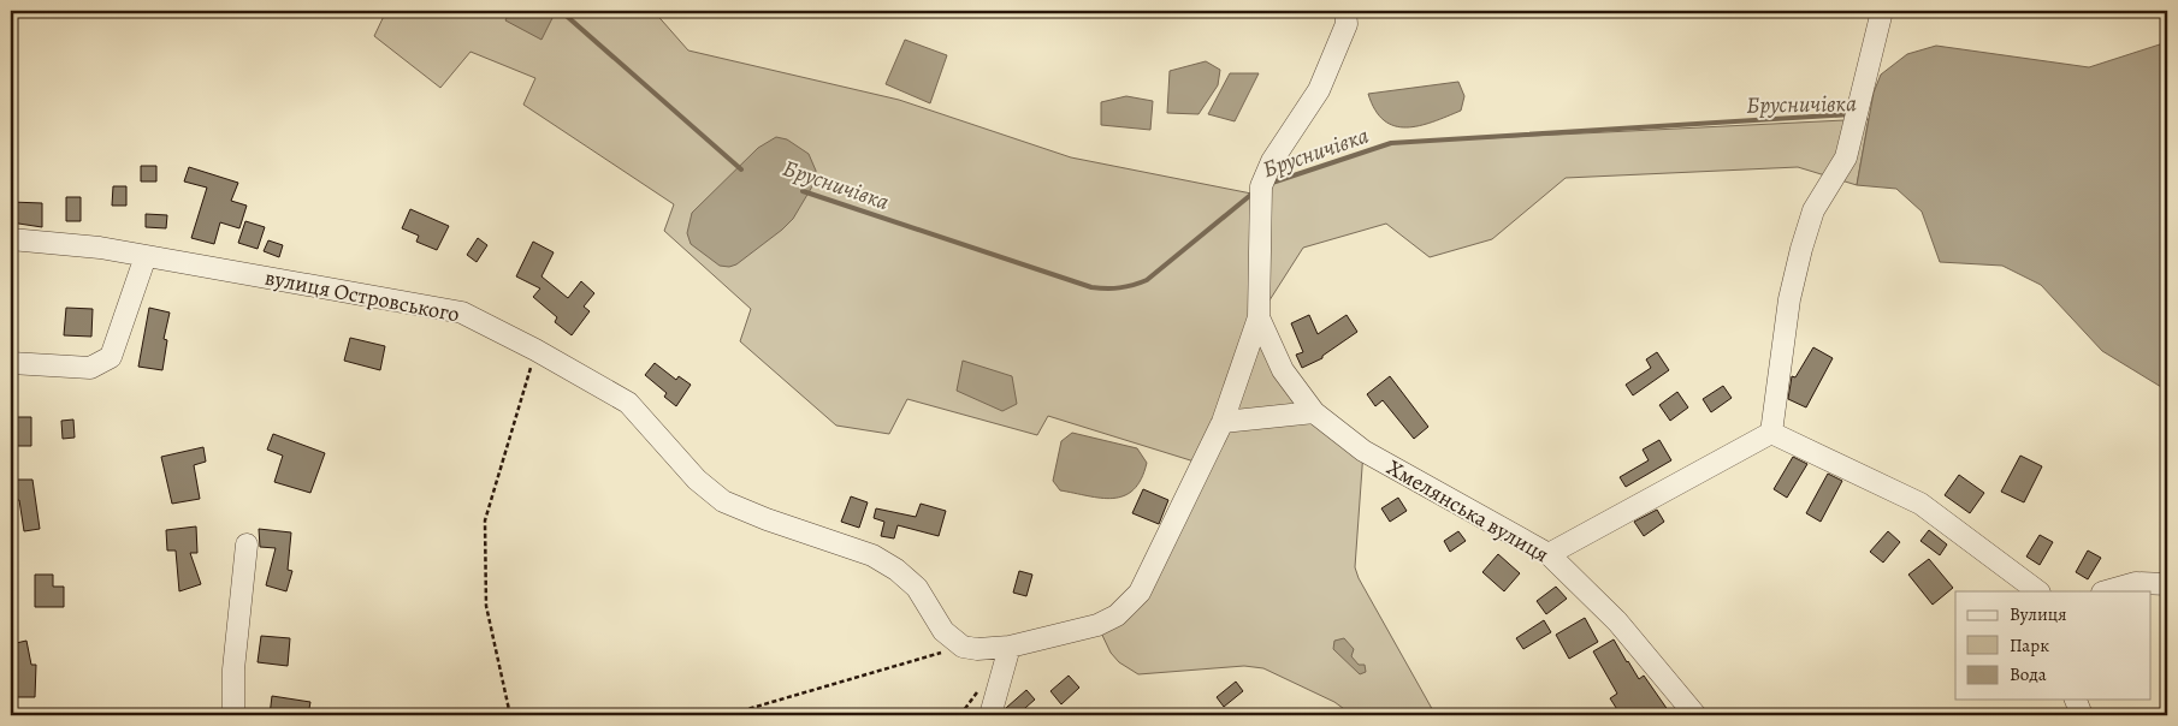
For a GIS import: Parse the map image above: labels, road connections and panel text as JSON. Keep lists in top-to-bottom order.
{
  "streets": {
    "street": ["вулиця Островського", "Хмелянська вулиця"]
  },
  "water": ["Брусничівка"],
  "legend": ["Вулиця", "Парк", "Вода"]
}
